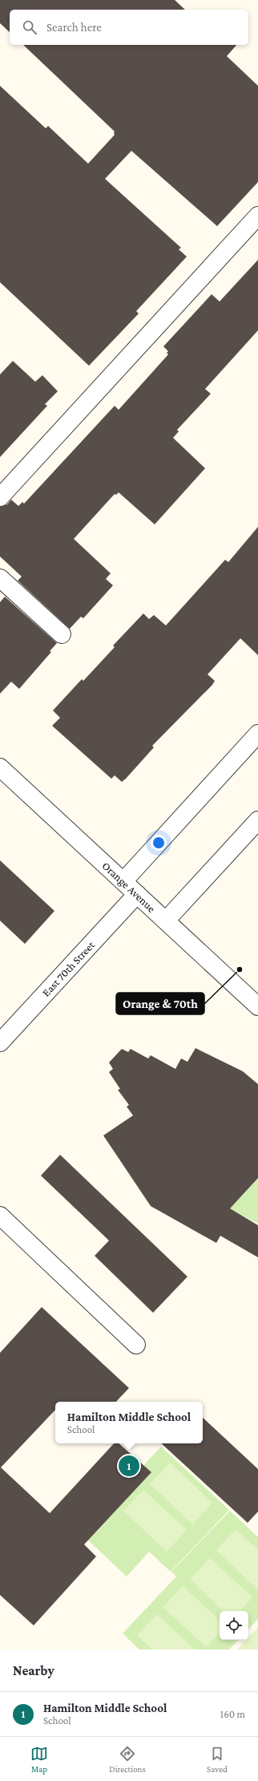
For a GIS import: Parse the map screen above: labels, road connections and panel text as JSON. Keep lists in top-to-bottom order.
{
  "streets": {
    "street": ["Orange Avenue", "East 70th Street"]
  },
  "crossings": [
    ["Orange Avenue", "East 70th Street"]
  ],
  "places": ["Orange & 70th"],
  "page": {
    "search": "Search here",
    "popup": ["Hamilton Middle School", "School"],
    "pins": "1",
    "heading": "Nearby",
    "list": [
      {
        "mark": "1",
        "name": "Hamilton Middle School",
        "note": "School",
        "value": "160 m"
      }
    ],
    "nav": ["Map", "Directions", "Saved"]
  }
}
